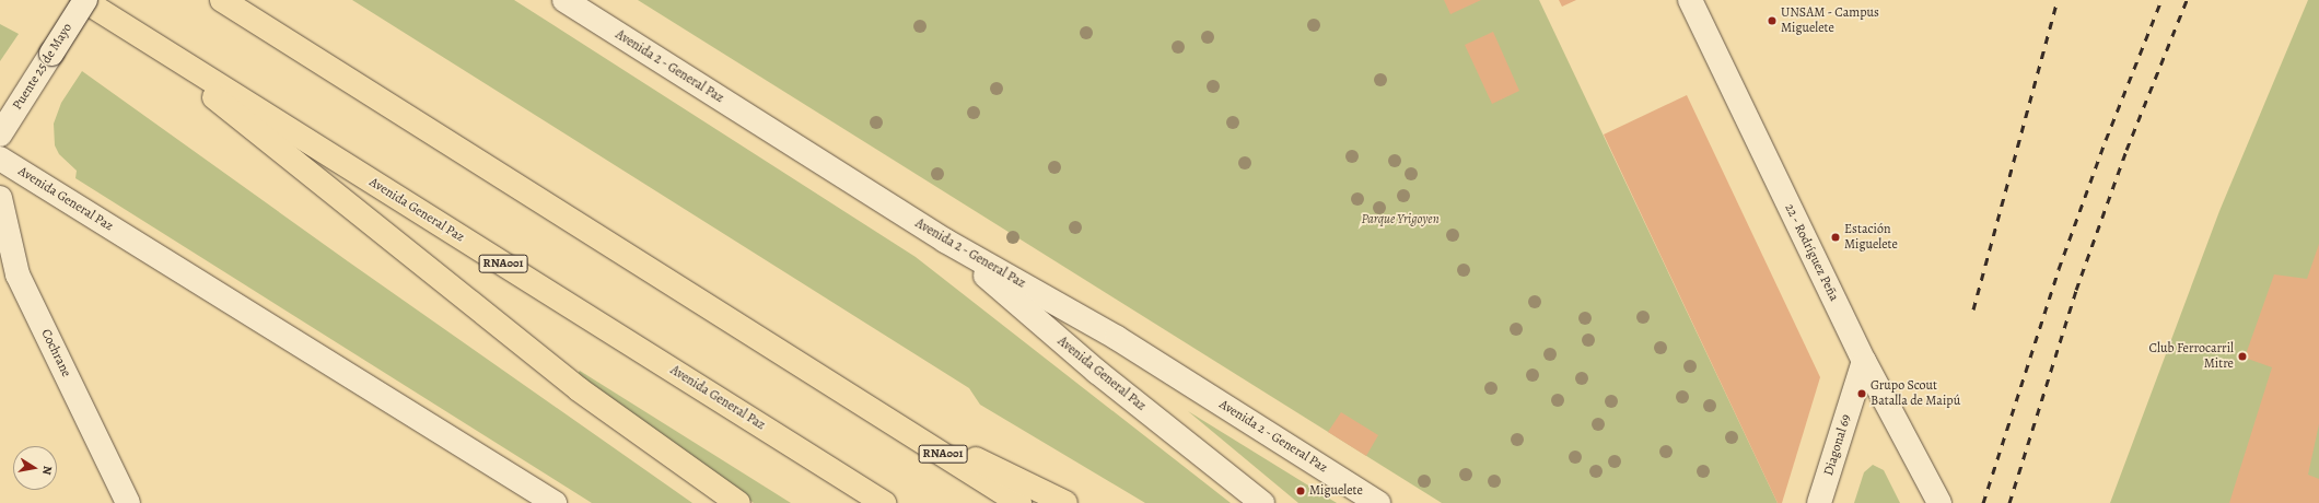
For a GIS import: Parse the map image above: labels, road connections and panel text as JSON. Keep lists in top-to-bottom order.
{
  "streets": {
    "highway": ["Avenida General Paz", "RNA001"],
    "street": [
      "Puente 25 de Mayo",
      "Avenida 2 - General Paz",
      "22 - Rodríguez Peña",
      "Cochrane",
      "Diagonal 69"
    ]
  },
  "crossings": [
    ["Puente 25 de Mayo", "Avenida General Paz"],
    ["Avenida 2 - General Paz", "Avenida General Paz"],
    ["22 - Rodríguez Peña", "Diagonal 69"]
  ],
  "parks": ["Parque Yrigoyen"],
  "places": [
    "UNSAM - Campus Miguelete",
    "Estación Miguelete",
    "Club Ferrocarril Mitre",
    "Grupo Scout Batalla de Maipú",
    "Miguelete"
  ],
  "north": "right"
}
